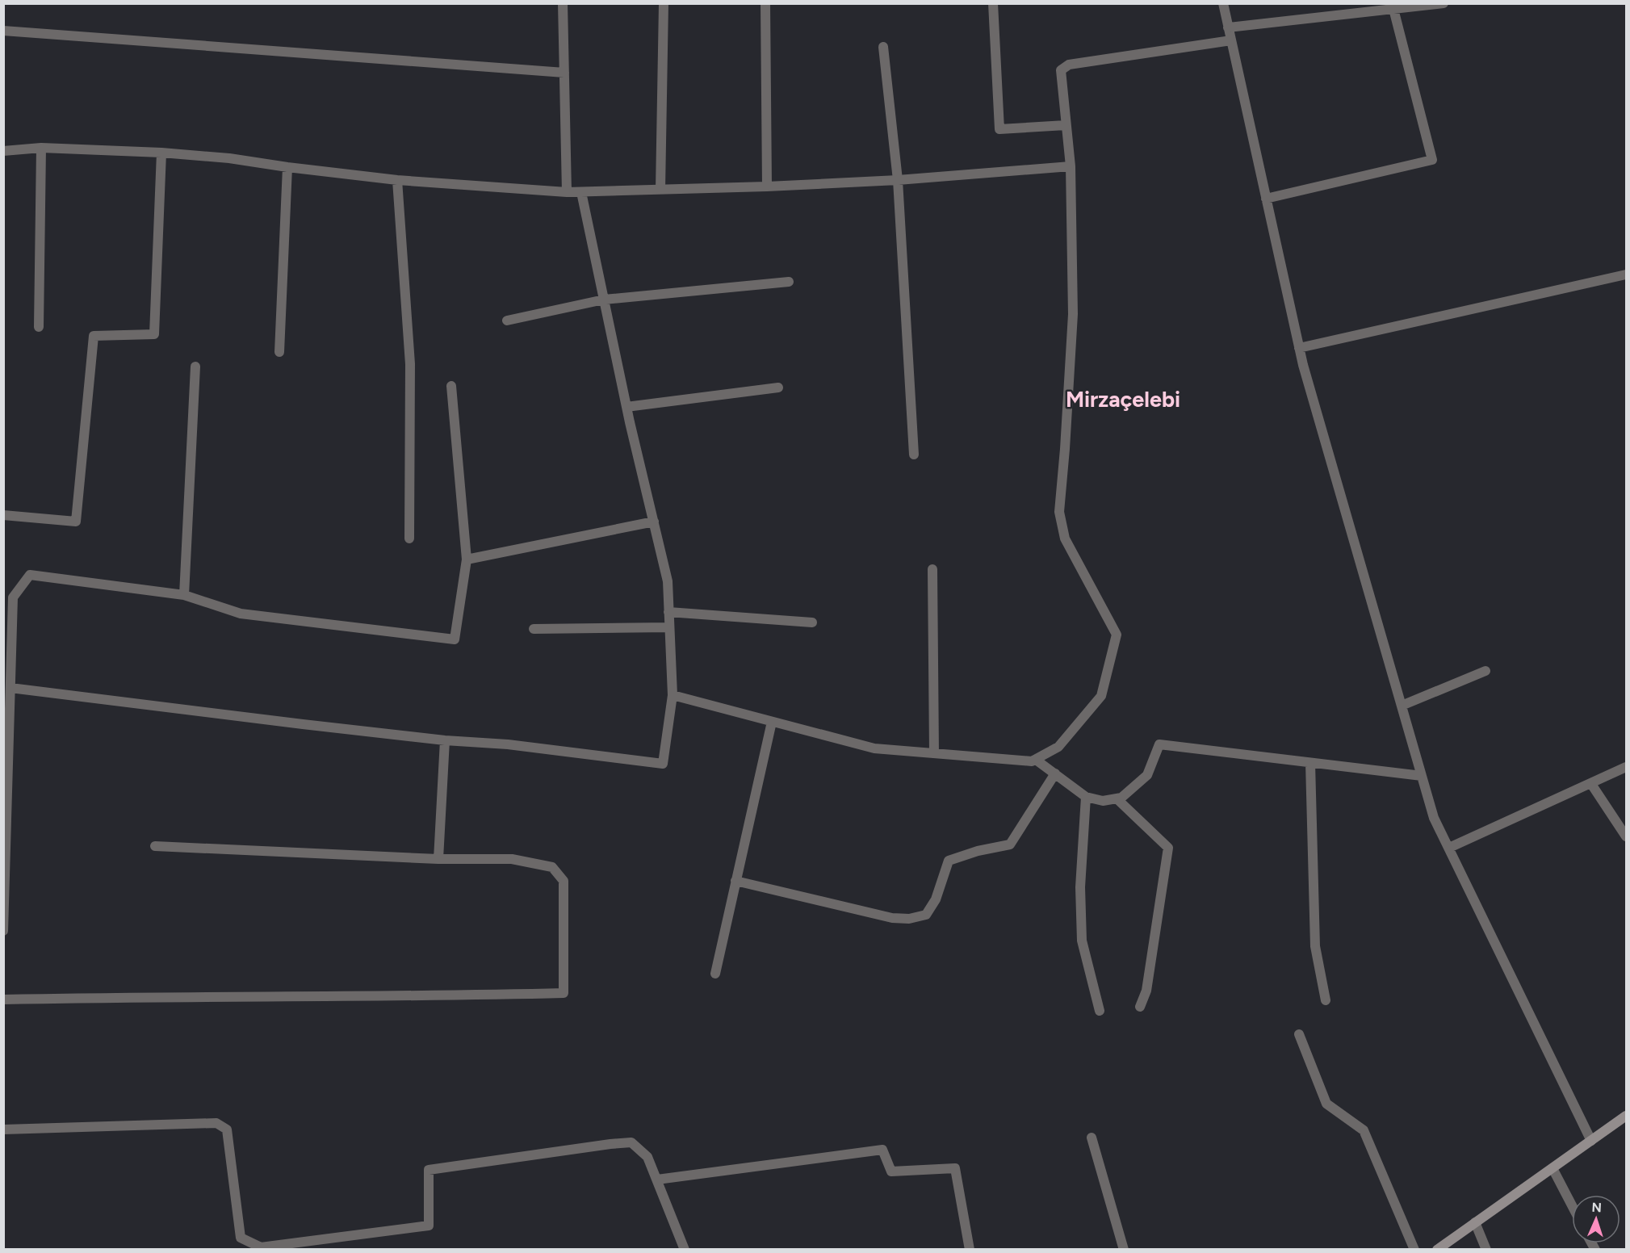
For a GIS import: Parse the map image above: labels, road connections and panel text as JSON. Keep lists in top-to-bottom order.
{
  "districts": ["Mirzaçelebi"],
  "north": "top"
}
